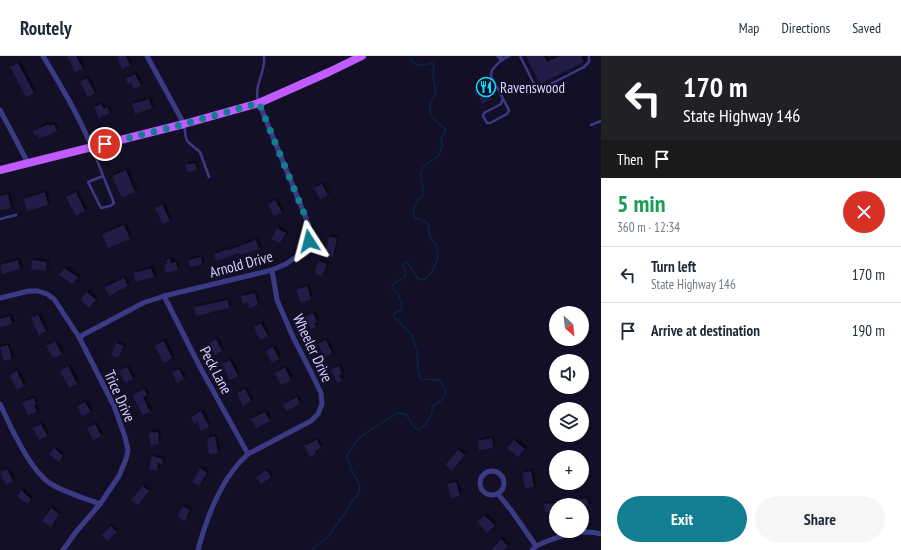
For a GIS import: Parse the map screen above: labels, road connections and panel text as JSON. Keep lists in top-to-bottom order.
{
  "streets": {
    "street": [
      "Arnold Drive",
      "Wheeler Drive",
      "Peck Lane",
      "Trice Drive"
    ]
  },
  "crossings": [
    ["Arnold Drive", "Wheeler Drive"],
    ["Arnold Drive", "Peck Lane"],
    ["Arnold Drive", "Trice Drive"],
    ["Wheeler Drive", "Peck Lane"]
  ],
  "places": {
    "restaurant": ["Ravenswood"]
  },
  "north": "bottom right",
  "page": {
    "header": "Routely",
    "nav": ["Map", "Directions", "Saved"],
    "turn": ["170 m", "State Highway 146"],
    "then": "Then",
    "heading": ["5 min", "360 m · 12:34"],
    "list": [
      {
        "name": "Turn left",
        "note": "State Highway 146",
        "value": "170 m"
      },
      {
        "name": "Arrive at destination",
        "value": "190 m"
      }
    ],
    "map_buttons": ["+", "−"],
    "buttons": ["Exit", "Share"]
  }
}
